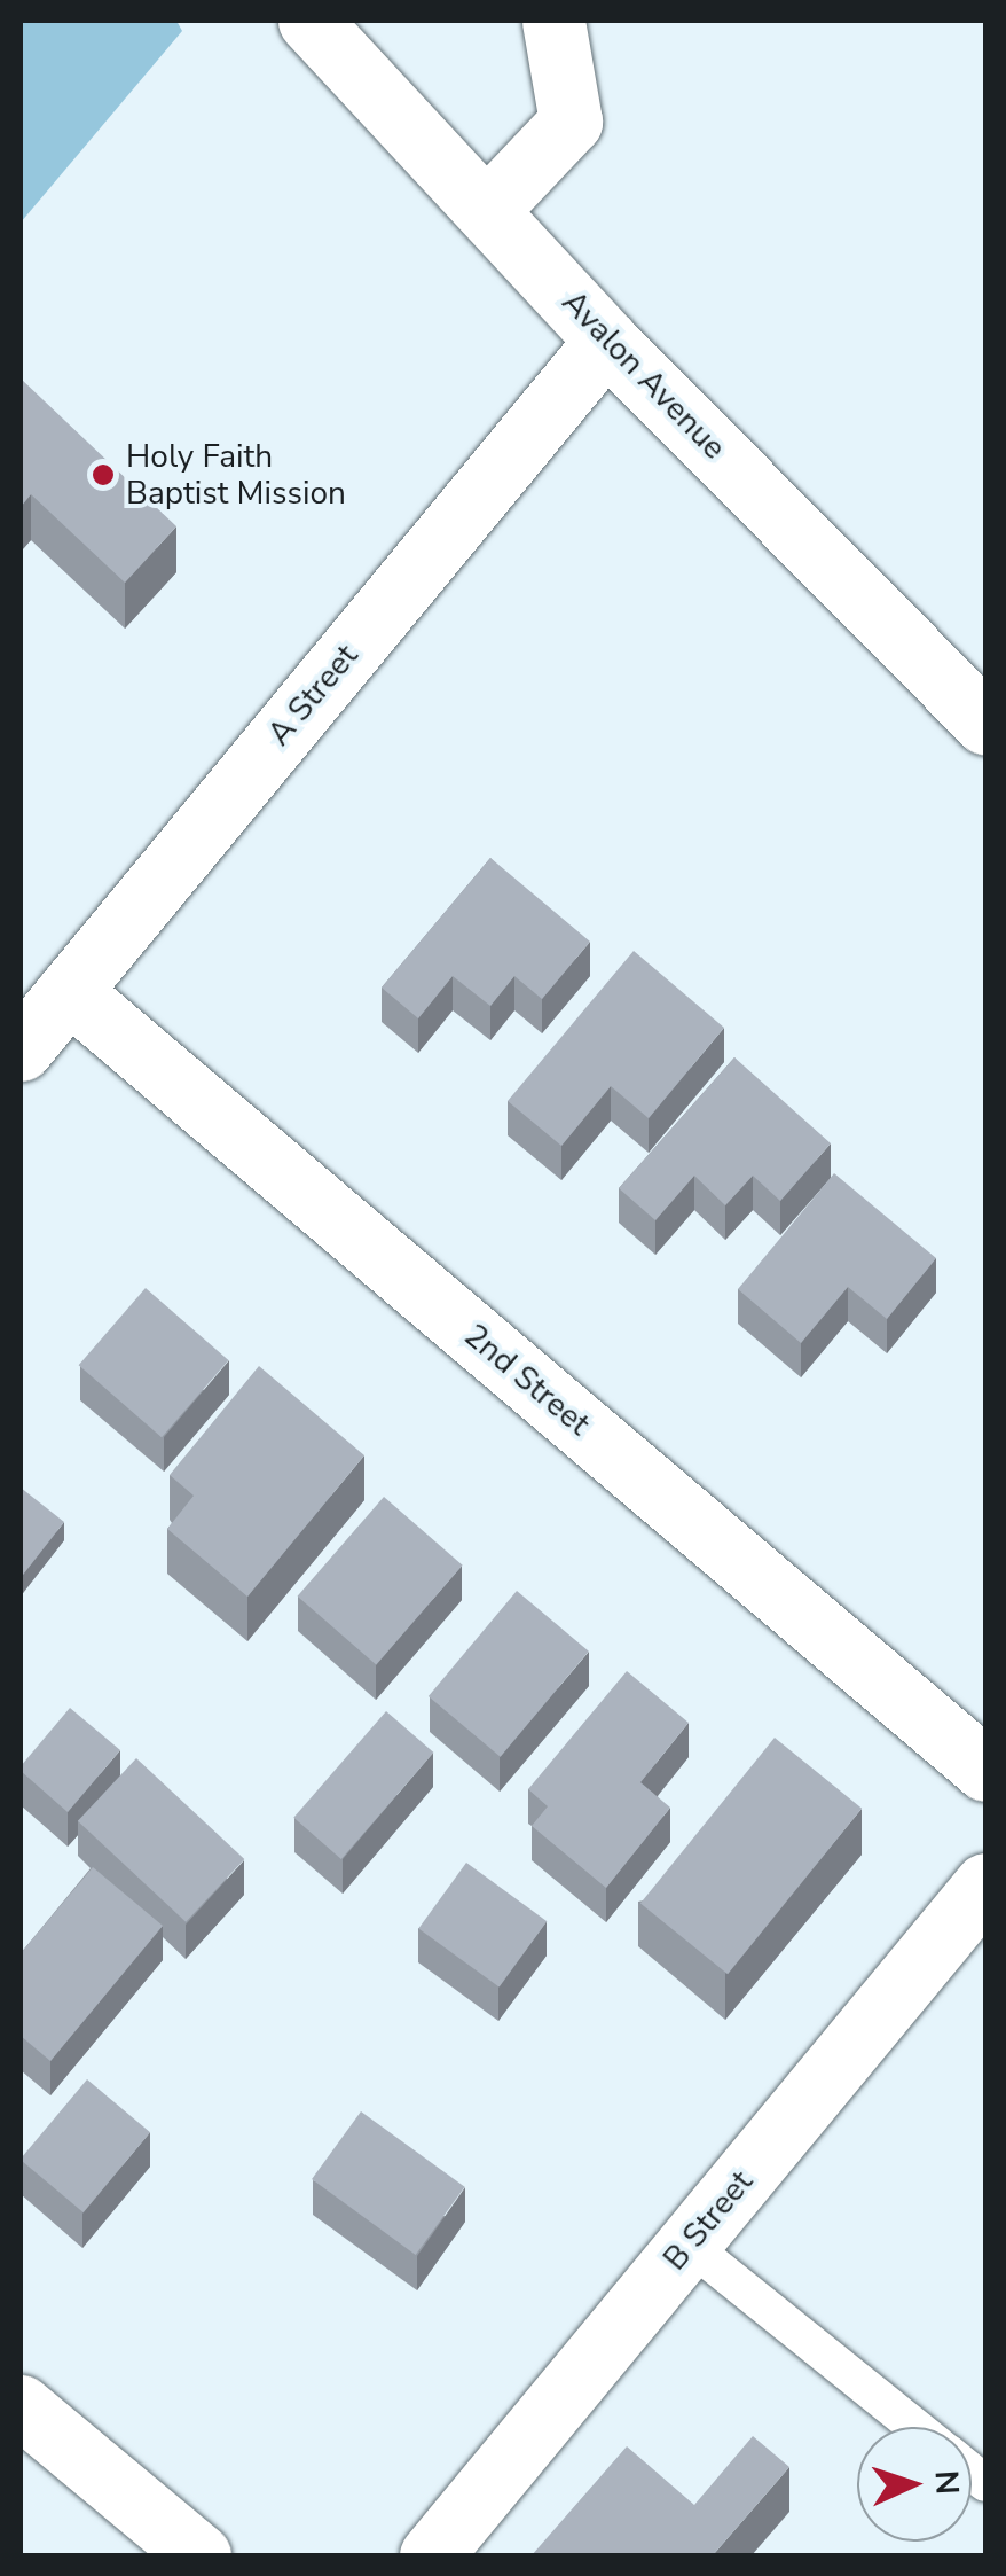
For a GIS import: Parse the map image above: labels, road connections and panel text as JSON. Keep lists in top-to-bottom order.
{
  "streets": {
    "street": [
      "Avalon Avenue",
      "A Street",
      "2nd Street",
      "B Street"
    ]
  },
  "crossings": [
    ["Avalon Avenue", "A Street"],
    ["A Street", "2nd Street"]
  ],
  "places": ["Holy Faith Baptist Mission"],
  "north": "right"
}
